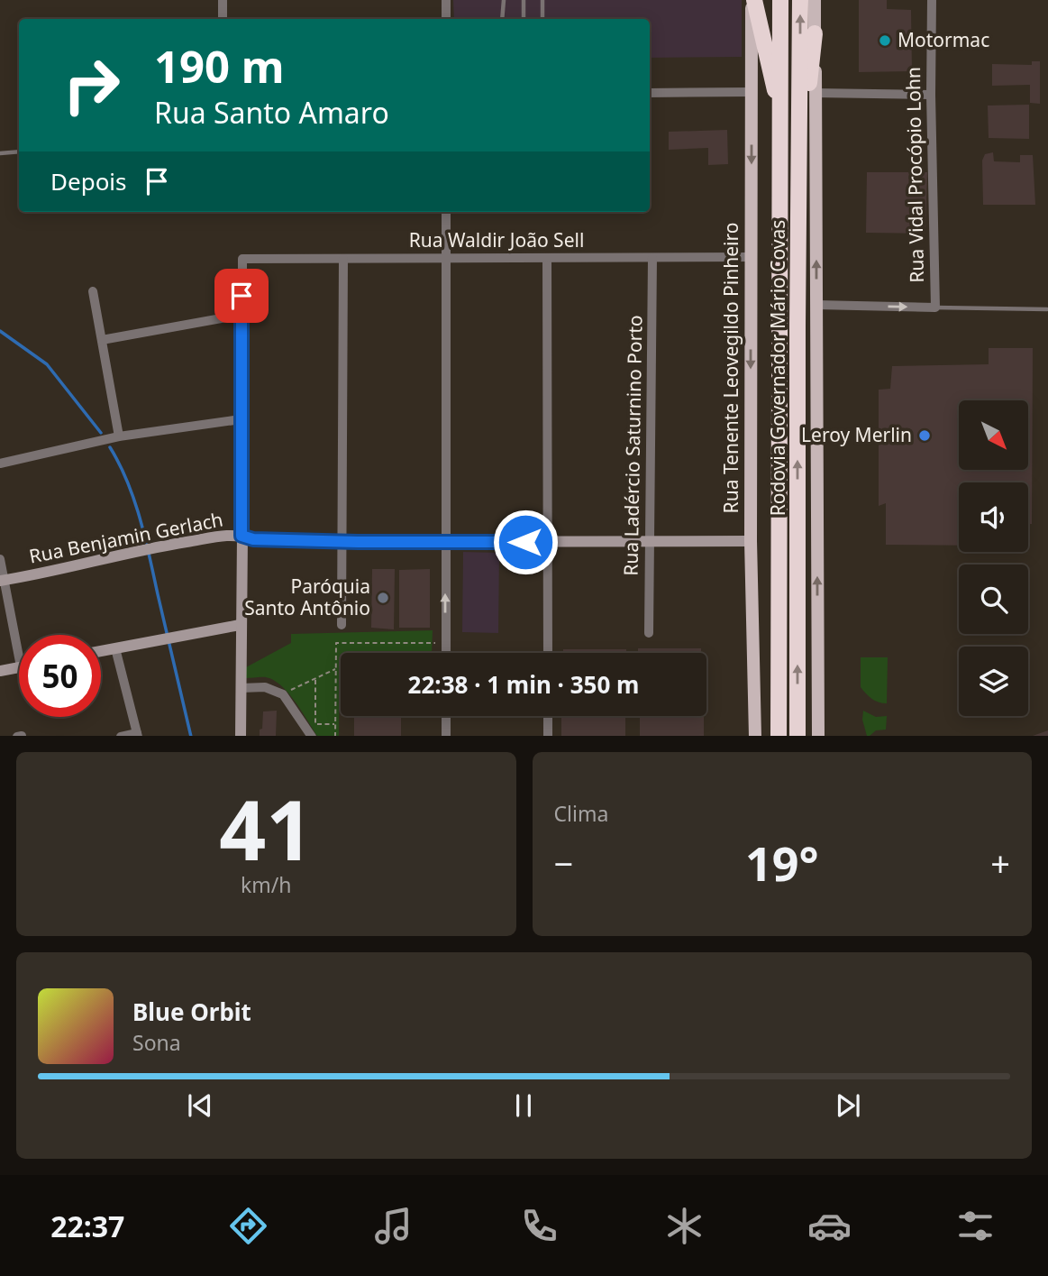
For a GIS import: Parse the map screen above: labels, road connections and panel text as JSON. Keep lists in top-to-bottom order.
{
  "streets": {
    "highway": ["Rodovia Governador Mário Covas"],
    "main road": ["Rua Tenente Leovegildo Pinheiro", "Rua Benjamin Gerlach"],
    "street": ["Rua Vidal Procópio Lohn", "Rua Waldir João Sell", "Rua Ladércio Saturnino Porto"]
  },
  "crossings": [
    ["Rua Waldir João Sell", "Rua Tenente Leovegildo Pinheiro"],
    ["Rua Waldir João Sell", "Rua Ladércio Saturnino Porto"],
    ["Rua Tenente Leovegildo Pinheiro", "Rua Benjamin Gerlach"],
    ["Rua Ladércio Saturnino Porto", "Rua Benjamin Gerlach"]
  ],
  "places": ["Motormac", "Leroy Merlin", "Paróquia Santo Antônio"],
  "north": "bottom right",
  "page": {
    "turn": ["190 m", "Rua Santo Amaro"],
    "then": "Depois",
    "limit": "50",
    "trip": "22:38 · 1 min · 350 m",
    "tile": [
      ["41", "km/h"],
      "Clima"
    ],
    "heat": ["−", "19°", "+"],
    "song": ["Blue Orbit", "Sona"],
    "tabs": "22:37"
  }
}
